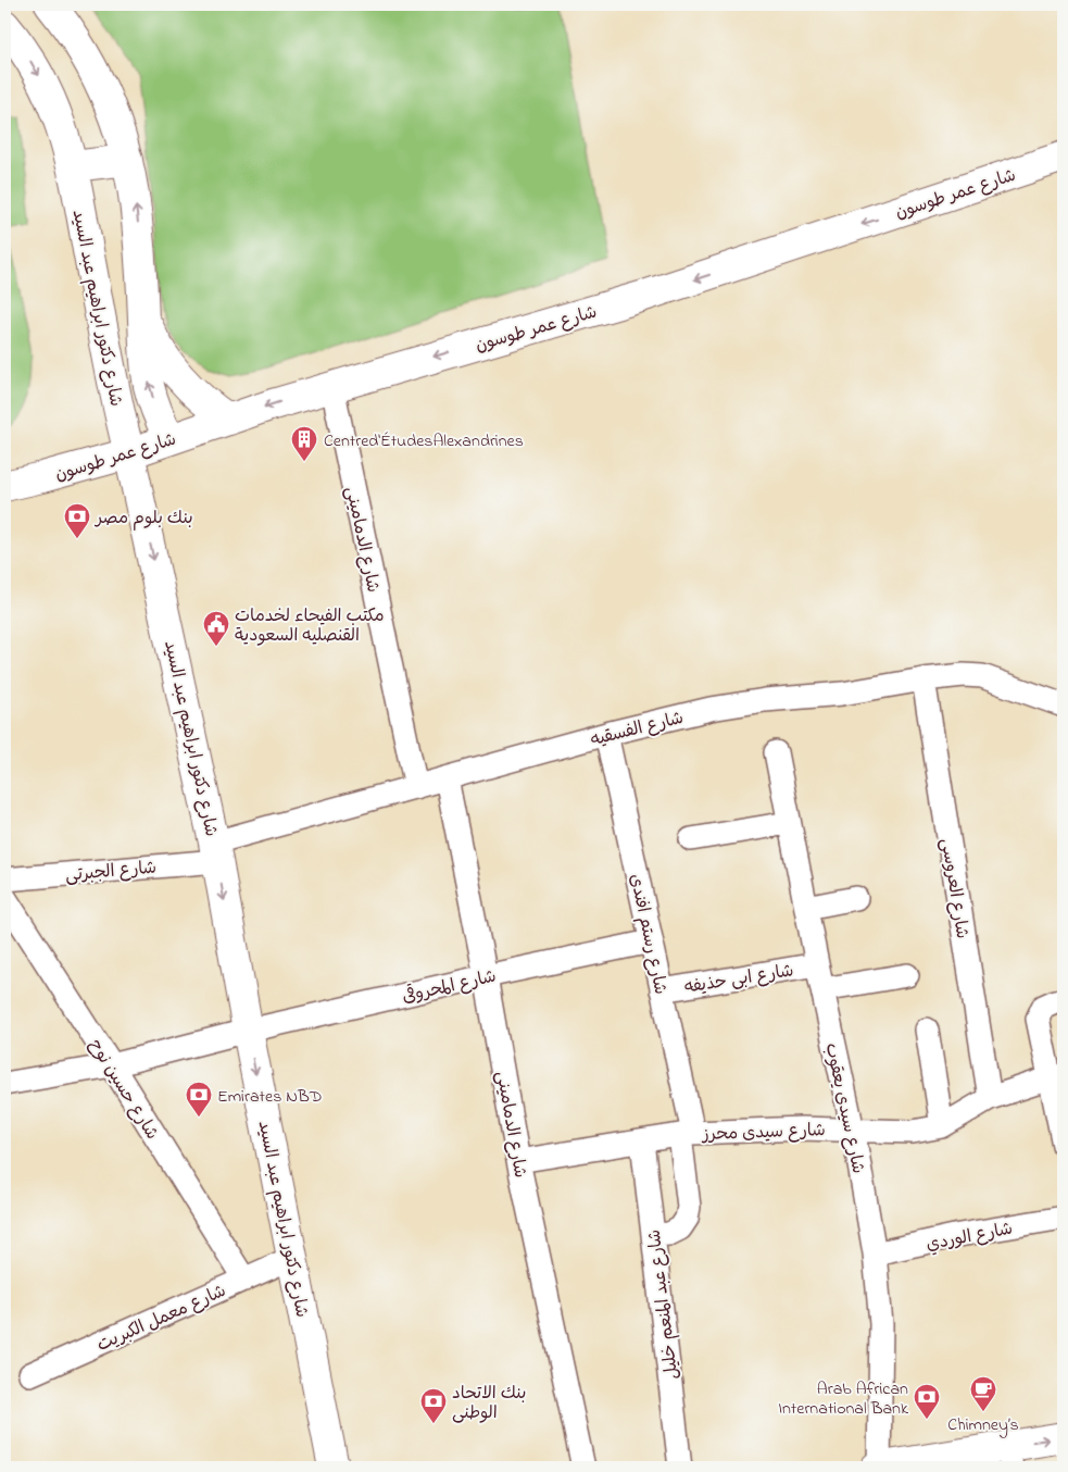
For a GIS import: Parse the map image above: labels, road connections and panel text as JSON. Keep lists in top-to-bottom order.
{
  "streets": {
    "street": [
      "شارع عمر طوسون",
      "شارع دكتور ابراهيم عبد السيد",
      "شارع الدمامينى",
      "شارع الفسقيه",
      "شارع الجبرتى",
      "شارع العروسى",
      "شارع رستم افندى",
      "شارع ابى حذيفه",
      "شارع المحروقى",
      "شارع حسين نوح",
      "شارع سيدى يعقوب",
      "شارع سيدى محرز",
      "شارع الوردي",
      "شارع عبد المنعم خليل",
      "شارع معمل الكبريت"
    ]
  },
  "crossings": [
    ["شارع عمر طوسون", "شارع دكتور ابراهيم عبد السيد"],
    ["شارع عمر طوسون", "شارع الدمامينى"],
    ["شارع دكتور ابراهيم عبد السيد", "شارع الفسقيه"],
    ["شارع دكتور ابراهيم عبد السيد", "شارع الجبرتى"],
    ["شارع دكتور ابراهيم عبد السيد", "شارع المحروقى"],
    ["شارع دكتور ابراهيم عبد السيد", "شارع معمل الكبريت"],
    ["شارع الدمامينى", "شارع الفسقيه"],
    ["شارع الدمامينى", "شارع المحروقى"],
    ["شارع الدمامينى", "شارع سيدى محرز"],
    ["شارع الفسقيه", "شارع الجبرتى"],
    ["شارع الفسقيه", "شارع العروسى"],
    ["شارع الفسقيه", "شارع رستم افندى"],
    ["شارع العروسى", "شارع سيدى محرز"],
    ["شارع رستم افندى", "شارع ابى حذيفه"],
    ["شارع رستم افندى", "شارع المحروقى"],
    ["شارع رستم افندى", "شارع سيدى محرز"],
    ["شارع رستم افندى", "شارع عبد المنعم خليل"],
    ["شارع ابى حذيفه", "شارع سيدى يعقوب"],
    ["شارع المحروقى", "شارع حسين نوح"],
    ["شارع حسين نوح", "شارع معمل الكبريت"],
    ["شارع سيدى يعقوب", "شارع سيدى محرز"],
    ["شارع سيدى يعقوب", "شارع الوردي"],
    ["شارع سيدى محرز", "شارع عبد المنعم خليل"]
  ],
  "one_way": ["شارع عمر طوسون"],
  "places": {
    "building": ["Centred'ÉtudesAlexandrines"],
    "bank": [
      "بنك بلوم مصر",
      "Emirates NBD",
      "Arab African International Bank",
      "بنك الاتحاد الوطنى"
    ],
    "public building": ["مكتب الفيحاء لخدمات القنصليه السعودية"],
    "cafe": ["Chimney’s"]
  }
}
